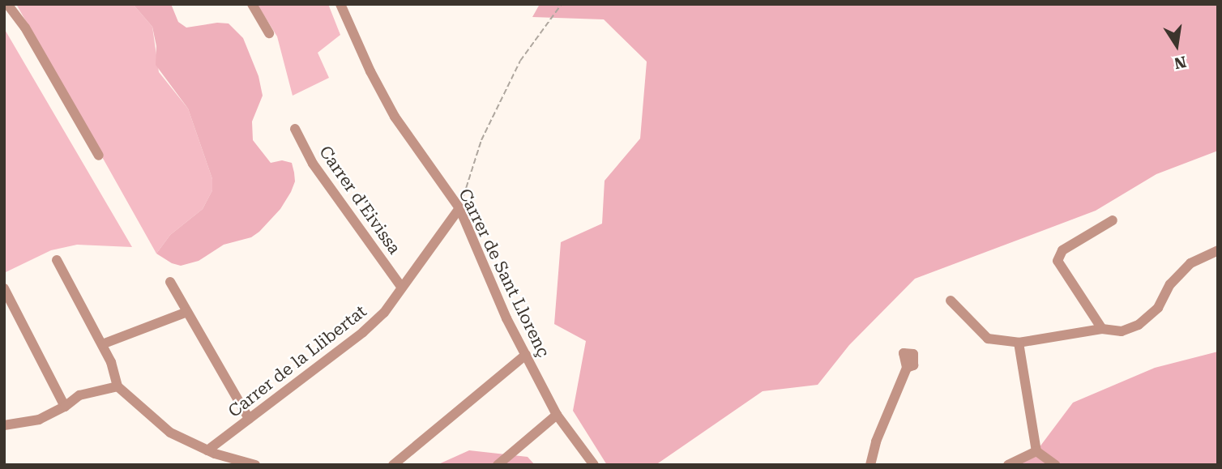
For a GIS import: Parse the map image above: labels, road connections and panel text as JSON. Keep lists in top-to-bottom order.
{
  "streets": {
    "street": ["Carrer d'Eivissa", "Carrer de Sant Llorenç", "Carrer de la Llibertat"]
  },
  "crossings": [
    ["Carrer d'Eivissa", "Carrer de la Llibertat"],
    ["Carrer de Sant Llorenç", "Carrer de la Llibertat"]
  ],
  "north": "bottom"
}
